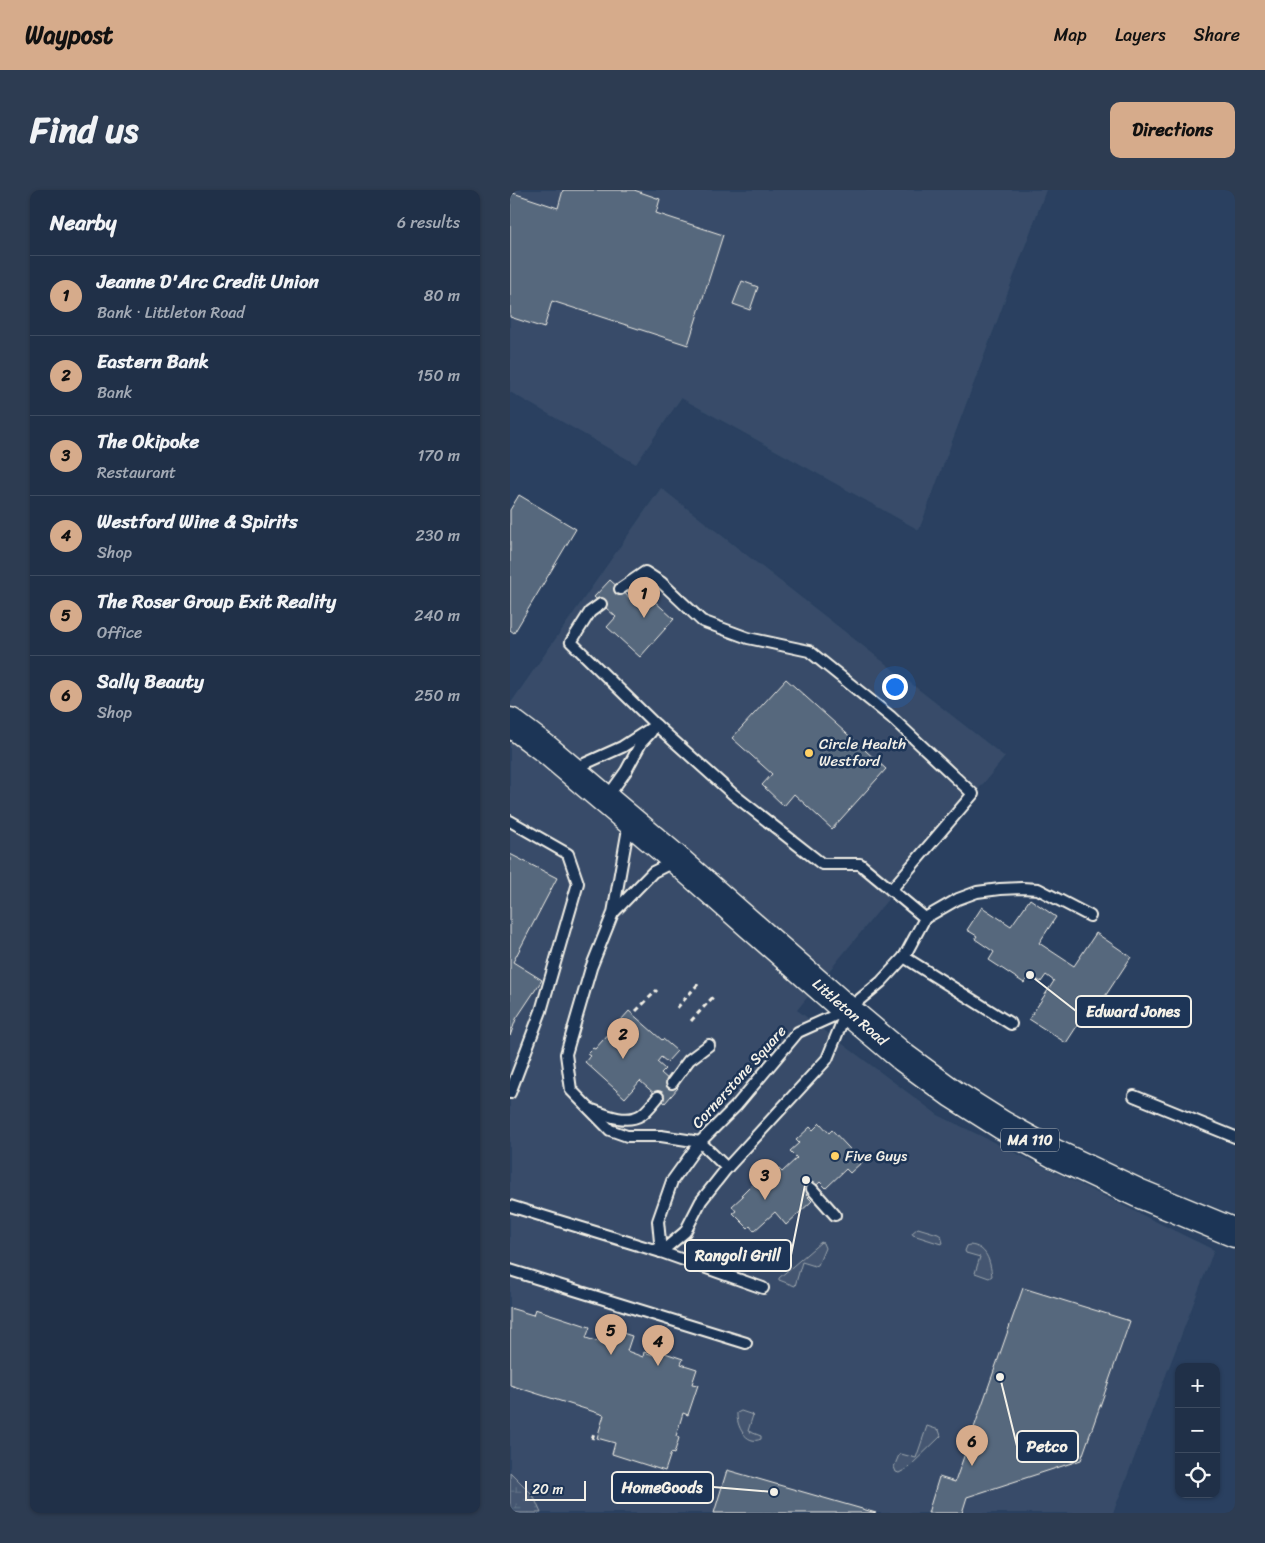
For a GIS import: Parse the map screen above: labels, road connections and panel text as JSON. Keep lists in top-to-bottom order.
{
  "streets": {
    "main road": ["Littleton Road", "MA 110"],
    "lane": ["Cornerstone Square"]
  },
  "crossings": [
    ["Littleton Road", "Cornerstone Square"]
  ],
  "places": [
    "Circle Health Westford",
    "Edward Jones",
    "Five Guys",
    "Rangoli Grill",
    "Petco",
    "HomeGoods"
  ],
  "scale_bar": "20 m",
  "page": {
    "header": "Waypost",
    "nav": ["Map", "Layers", "Share"],
    "title": "Find us",
    "buttons": "Directions",
    "heading": ["Nearby", "6 results"],
    "list": [
      {
        "mark": "1",
        "name": "Jeanne D'Arc Credit Union",
        "note": "Bank · Littleton Road",
        "value": "80 m"
      },
      {
        "mark": "2",
        "name": "Eastern Bank",
        "note": "Bank",
        "value": "150 m"
      },
      {
        "mark": "3",
        "name": "The Okipoke",
        "note": "Restaurant",
        "value": "170 m"
      },
      {
        "mark": "4",
        "name": "Westford Wine & Spirits",
        "note": "Shop",
        "value": "230 m"
      },
      {
        "mark": "5",
        "name": "The Roser Group Exit Reality",
        "note": "Office",
        "value": "240 m"
      },
      {
        "mark": "6",
        "name": "Sally Beauty",
        "note": "Shop",
        "value": "250 m"
      }
    ],
    "pins": [
      "1",
      "2",
      "3",
      "5",
      "4",
      "6"
    ],
    "map_buttons": ["+", "−"],
    "scale": "20 m"
  }
}
